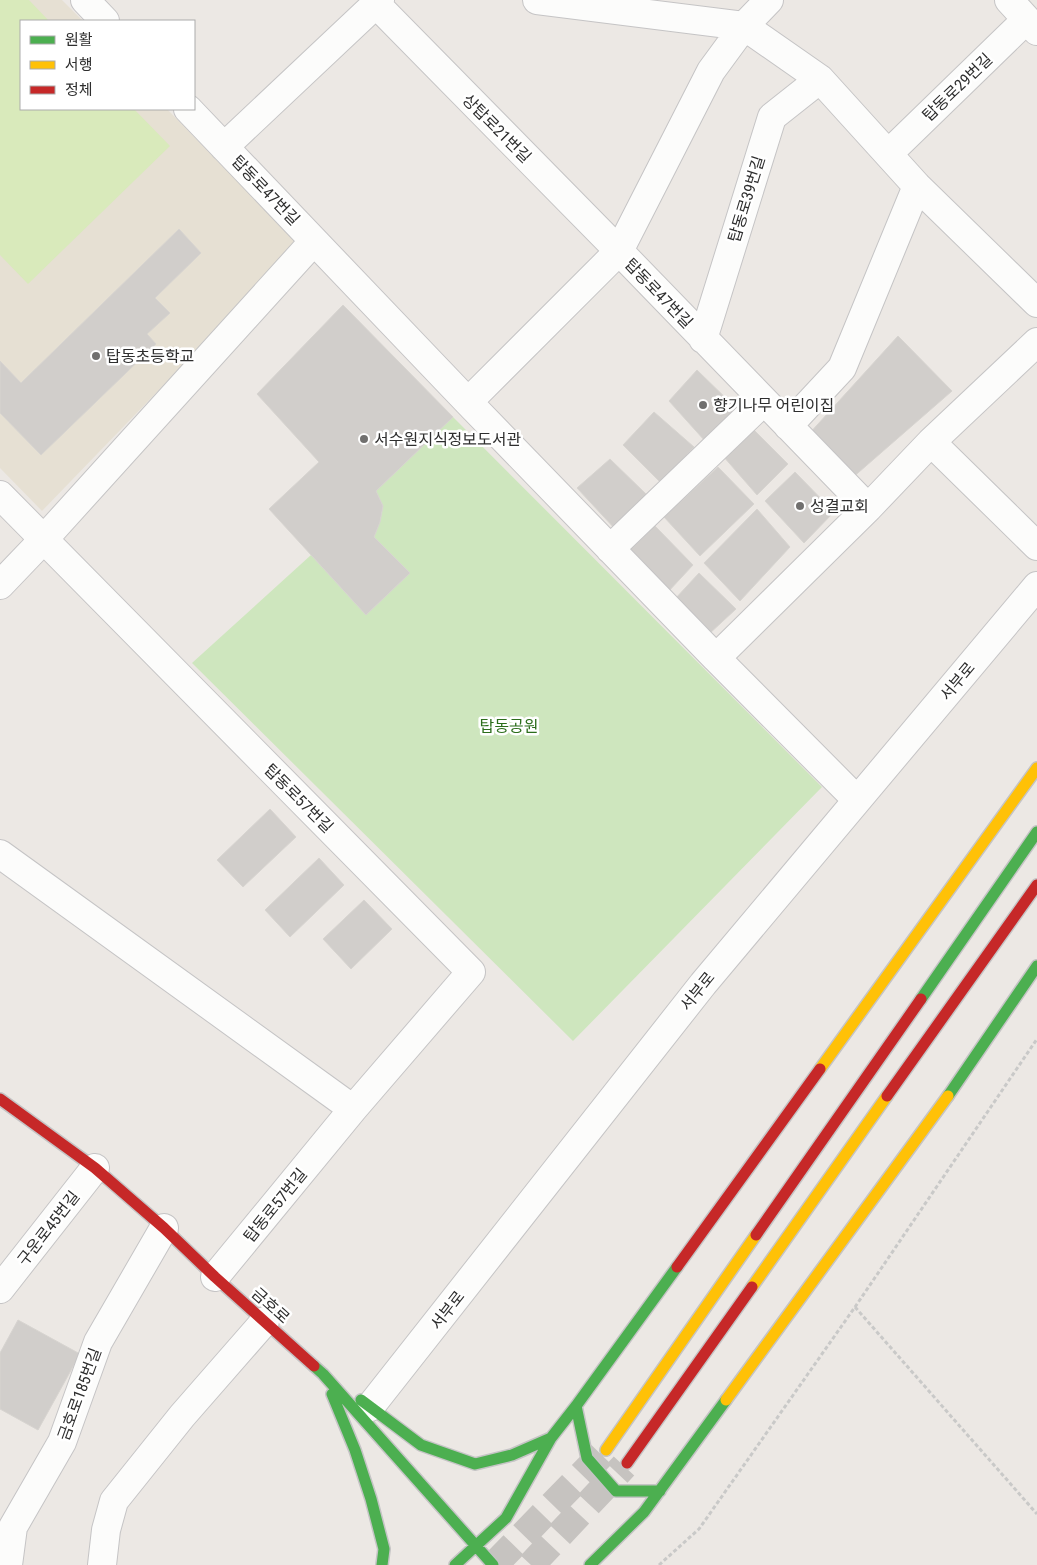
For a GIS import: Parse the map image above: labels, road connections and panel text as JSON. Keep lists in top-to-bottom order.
{
  "streets": {
    "street": [
      "탑동로29번길",
      "상탑로21번길",
      "탑동로47번길",
      "탑동로39번길",
      "서부로",
      "탑동로57번길",
      "구운로45번길",
      "금호로",
      "금호로185번길"
    ]
  },
  "crossings": [
    ["상탑로21번길", "탑동로47번길"],
    ["탑동로47번길", "탑동로39번길"],
    ["탑동로47번길", "서부로"],
    ["탑동로57번길", "금호로"],
    ["구운로45번길", "금호로"],
    ["금호로", "금호로185번길"]
  ],
  "parks": ["탑동공원"],
  "places": [
    "탑동초등학교",
    "향기나무 어린이집",
    "서수원지식정보도서관",
    "성결교회"
  ],
  "legend": ["원활", "서행", "정체"]
}
